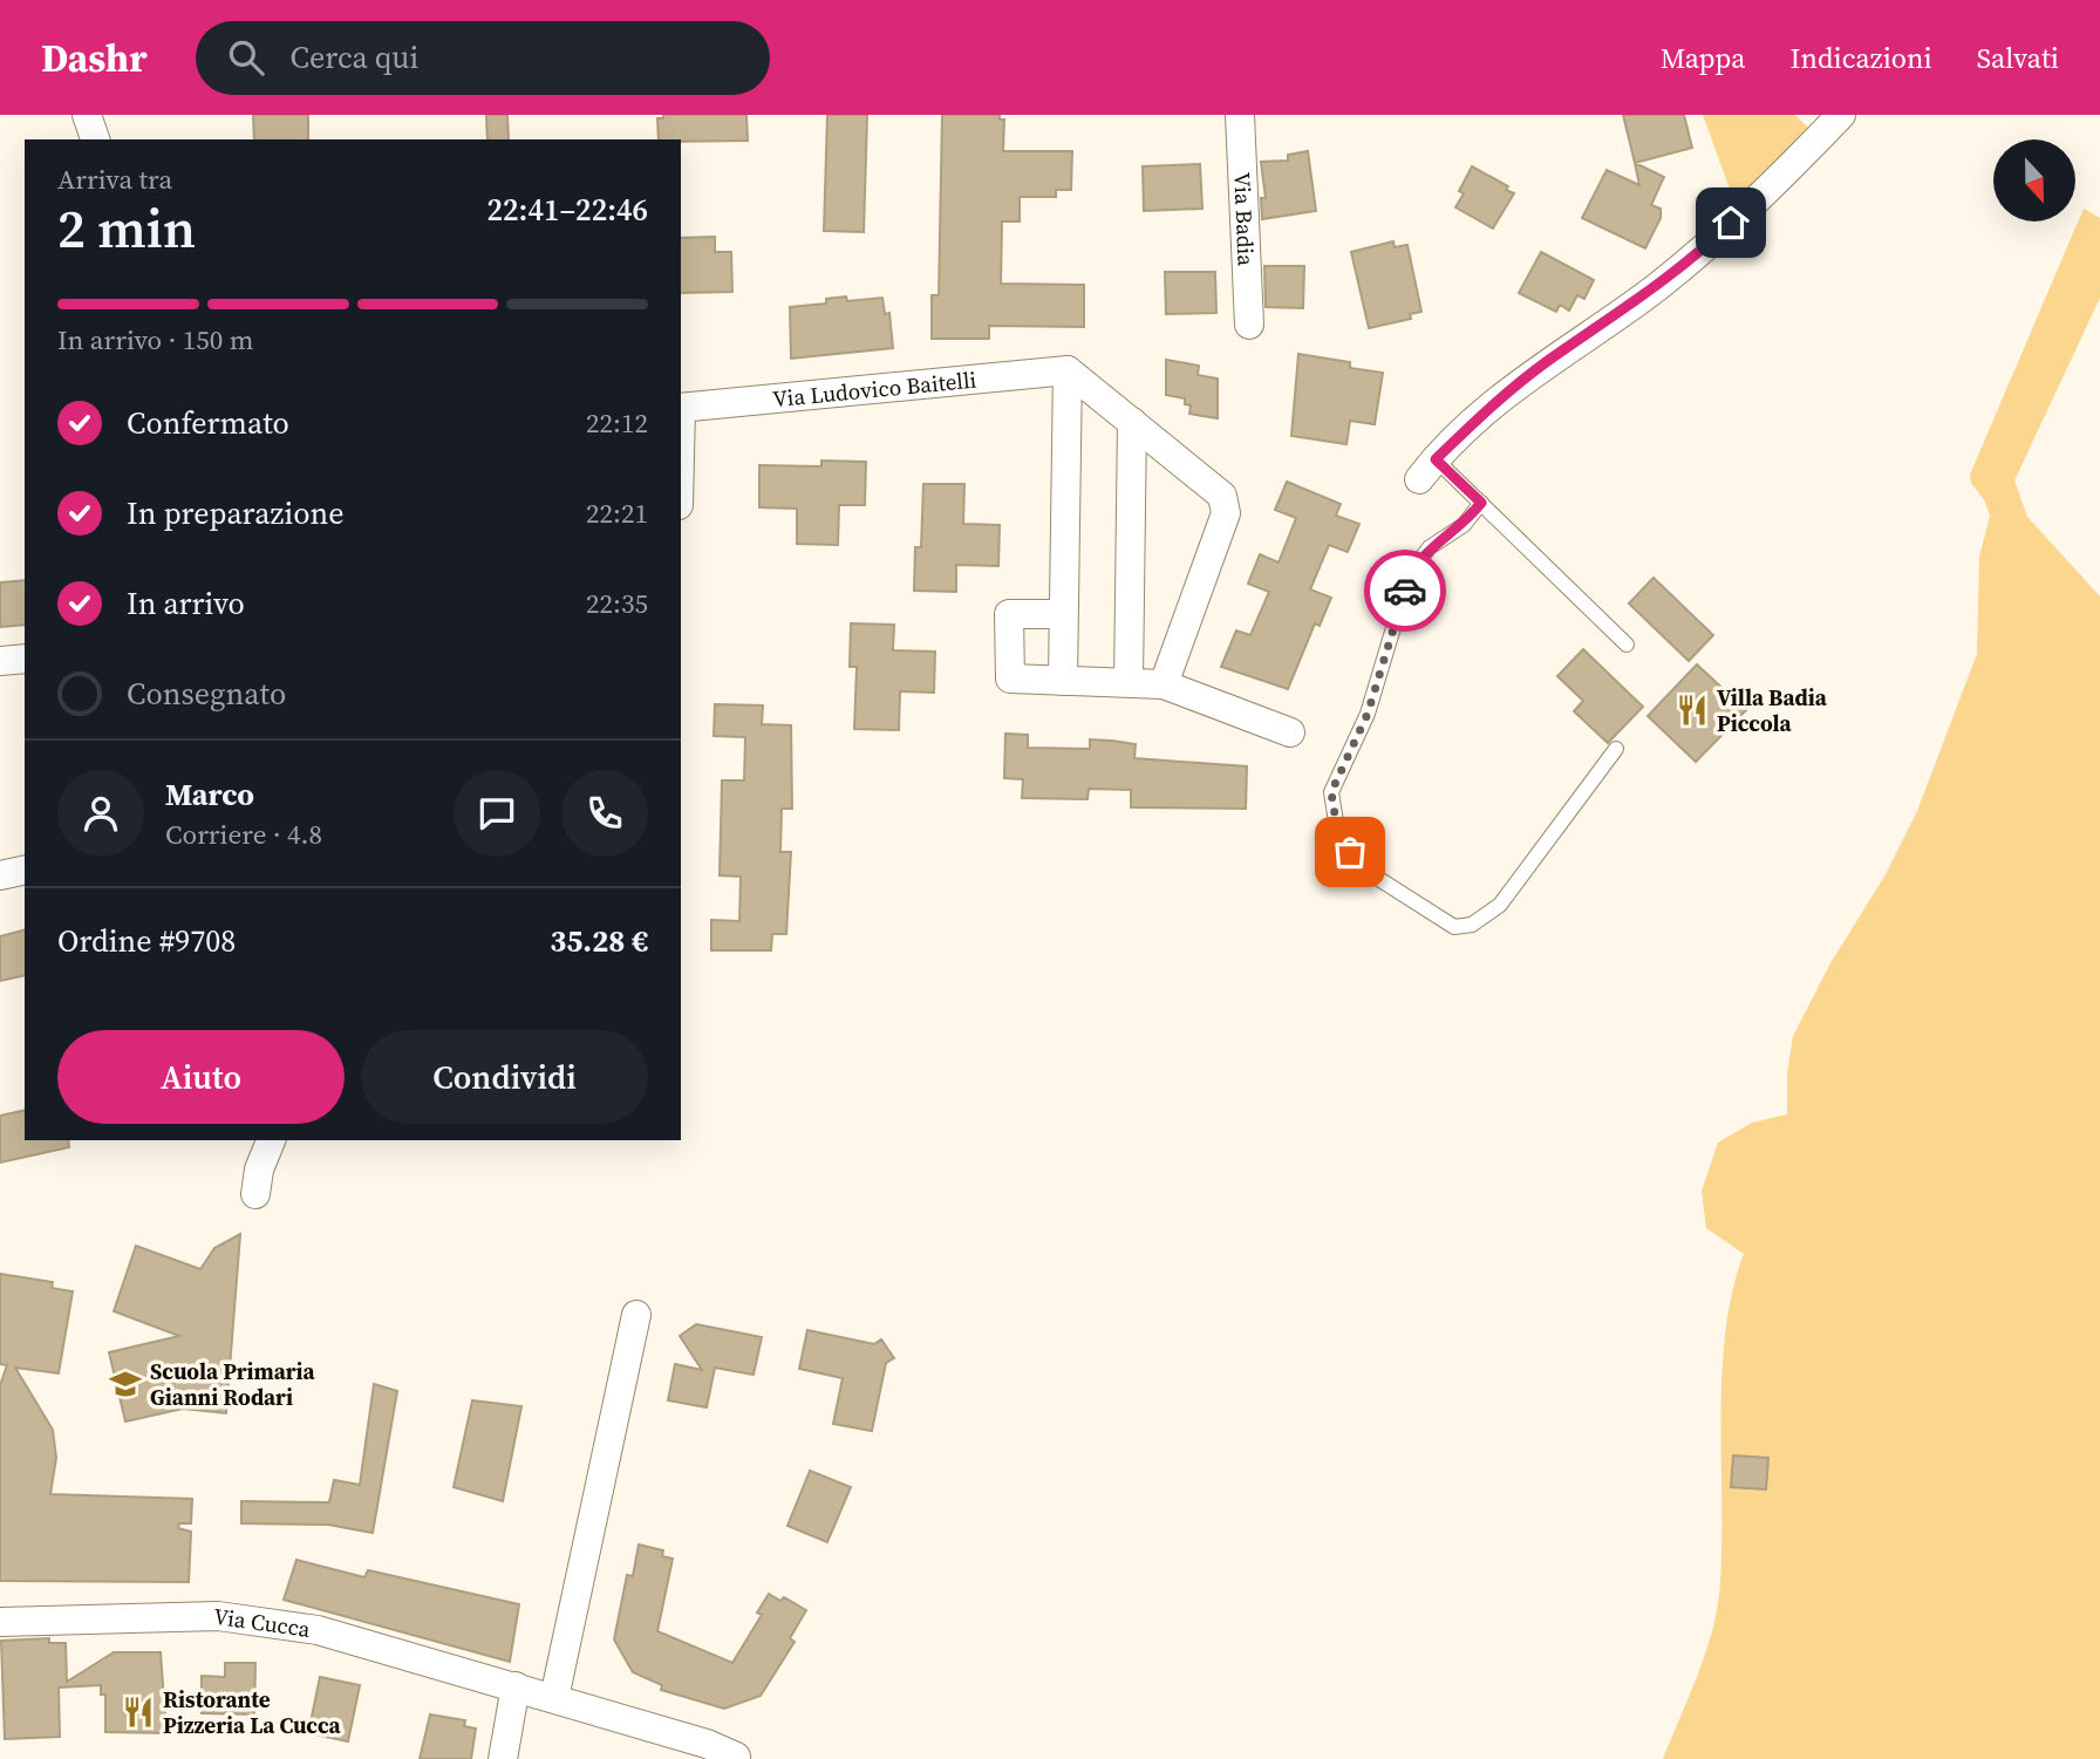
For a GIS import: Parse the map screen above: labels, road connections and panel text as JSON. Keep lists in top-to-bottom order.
{
  "streets": {
    "street": ["Via Badia", "Via Ludovico Baitelli", "Via Cucca"]
  },
  "places": {
    "restaurant": ["Villa Badia Piccola", "Ristorante Pizzeria La Cucca"],
    "school or university": ["Scuola Primaria Gianni Rodari"]
  },
  "north": "bottom",
  "page": {
    "header": "Dashr",
    "search": "Cerca qui",
    "nav": ["Mappa", "Indicazioni", "Salvati"],
    "heading": ["2 min", "Arriva tra", "22:41–22:46"],
    "panel": [
      "Marco",
      "Corriere · 4.8",
      "Ordine #9708",
      "35.28 €"
    ],
    "bar": "In arrivo · 150 m",
    "list": [
      ["Confermato", "22:12"],
      ["In preparazione", "22:21"],
      ["In arrivo", "22:35"],
      "Consegnato"
    ],
    "buttons": ["Aiuto", "Condividi"]
  }
}
